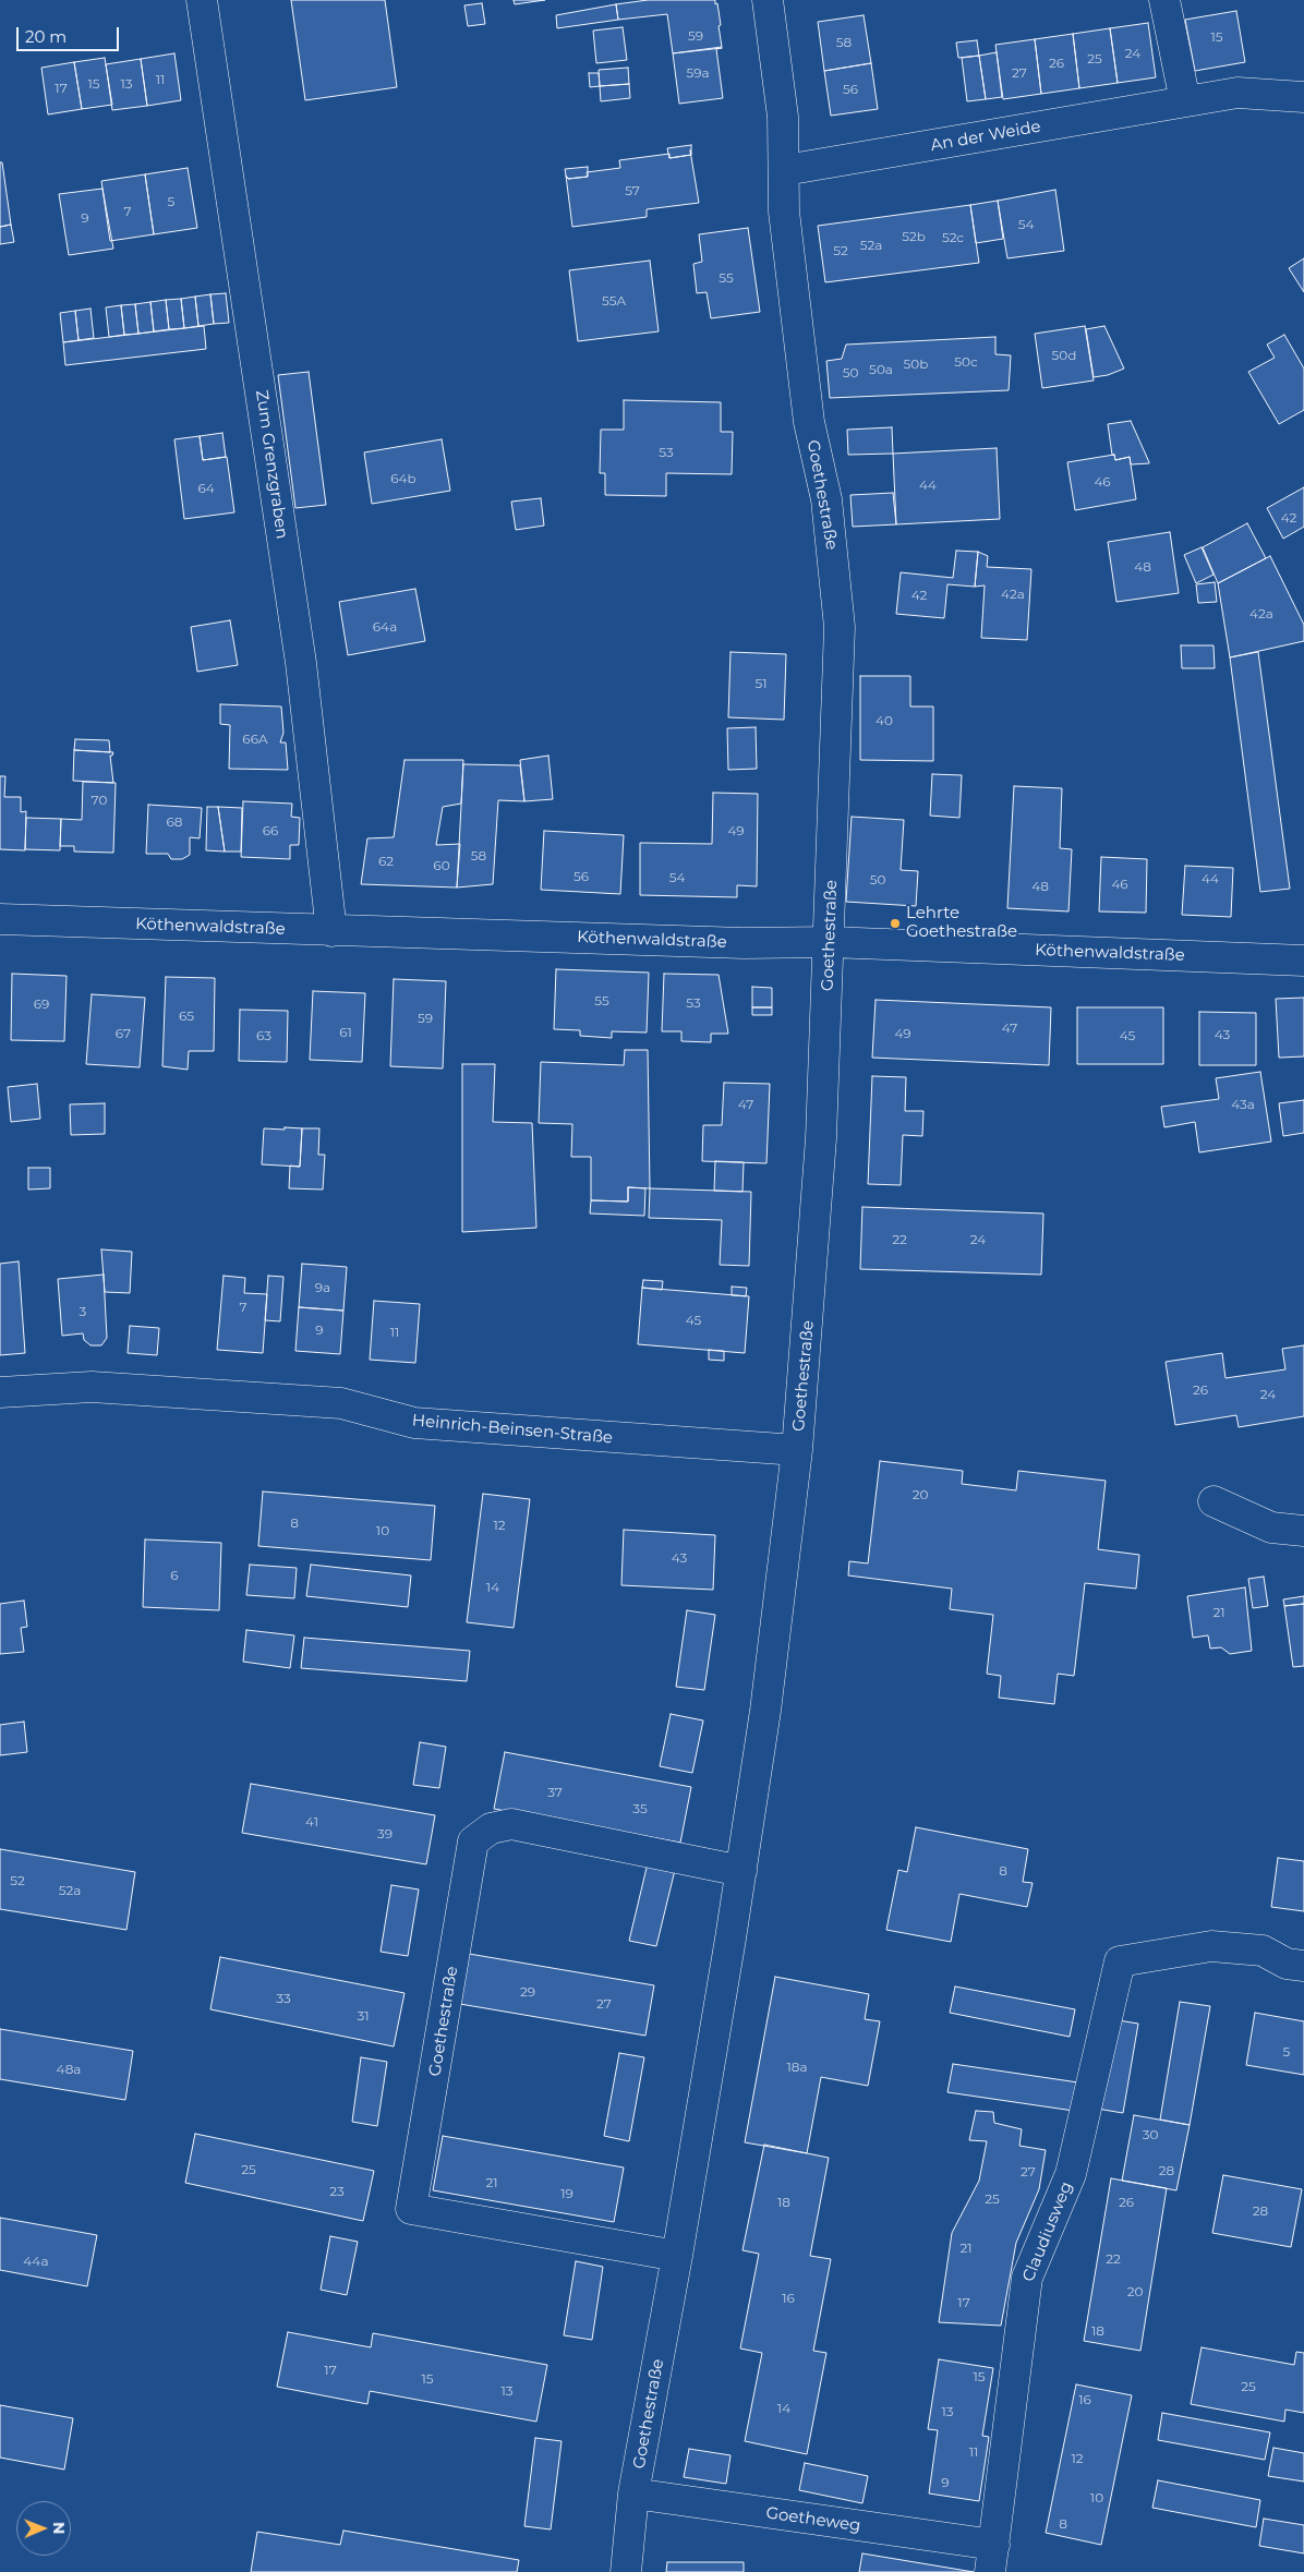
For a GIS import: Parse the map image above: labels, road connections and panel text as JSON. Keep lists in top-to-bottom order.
{
  "streets": {
    "street": [
      "An der Weide",
      "Zum Grenzgraben",
      "Goethestraße",
      "Köthenwaldstraße",
      "Heinrich-Beinsen-Straße",
      "Claudiusweg",
      "Goetheweg"
    ]
  },
  "crossings": [
    ["An der Weide", "Goethestraße"],
    ["Zum Grenzgraben", "Köthenwaldstraße"],
    ["Goethestraße", "Köthenwaldstraße"],
    ["Goethestraße", "Heinrich-Beinsen-Straße"],
    ["Goethestraße", "Goetheweg"],
    ["Claudiusweg", "Goetheweg"]
  ],
  "places": ["Lehrte Goethestraße"],
  "house_numbers": [
    "59",
    "15",
    "58",
    "24",
    "25",
    "26",
    "59a",
    "27",
    "11",
    "15",
    "13",
    "17",
    "56",
    "57",
    "5",
    "7",
    "9",
    "54",
    "52b",
    "52c",
    "52a",
    "52",
    "55",
    "55A",
    "50d",
    "50c",
    "50b",
    "50a",
    "50",
    "53",
    "64b",
    "46",
    "44",
    "64",
    "42",
    "48",
    "42a",
    "42",
    "42a",
    "64a",
    "51",
    "40",
    "66A",
    "70",
    "68",
    "66",
    "49",
    "58",
    "62",
    "60",
    "56",
    "54",
    "44",
    "50",
    "46",
    "48",
    "55",
    "53",
    "69",
    "65",
    "59",
    "47",
    "61",
    "67",
    "49",
    "43",
    "63",
    "45",
    "47",
    "43a",
    "22",
    "24",
    "9a",
    "7",
    "3",
    "45",
    "9",
    "11",
    "26",
    "24",
    "20",
    "8",
    "12",
    "10",
    "43",
    "6",
    "14",
    "21",
    "37",
    "35",
    "41",
    "39",
    "8",
    "52",
    "52a",
    "29",
    "33",
    "27",
    "31",
    "5",
    "18a",
    "48a",
    "30",
    "25",
    "28",
    "27",
    "21",
    "23",
    "19",
    "25",
    "18",
    "26",
    "28",
    "21",
    "22",
    "44a",
    "20",
    "16",
    "17",
    "18",
    "17",
    "15",
    "15",
    "25",
    "13",
    "16",
    "14",
    "13",
    "11",
    "12",
    "9",
    "10",
    "8"
  ],
  "scale_bar": "20 m",
  "north": "right"
}
